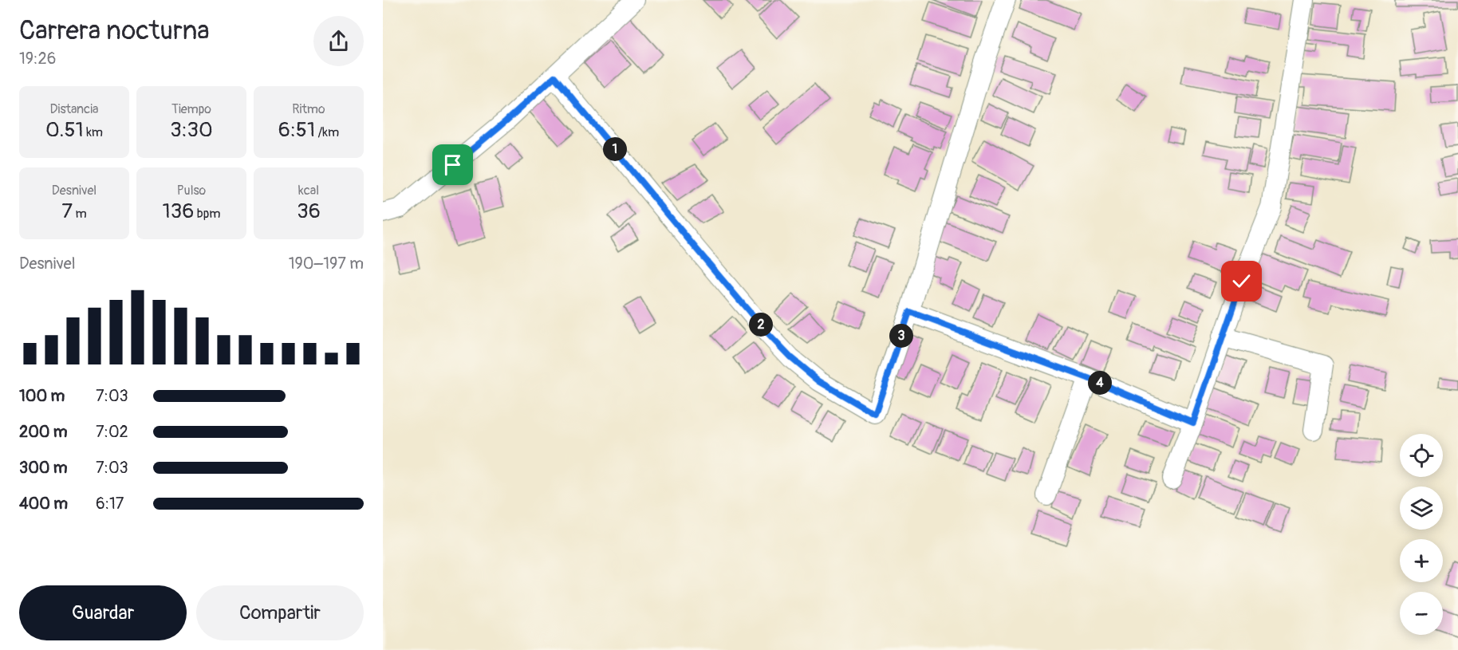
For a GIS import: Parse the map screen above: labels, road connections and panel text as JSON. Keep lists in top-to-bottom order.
{
  "page": {
    "heading": ["Carrera nocturna", "19:26"],
    "stats": [
      ["Distancia", "0.51 km"],
      ["Tiempo", "3:30"],
      ["Ritmo", "6:51 /km"],
      ["Desnivel", "7 m"],
      ["Pulso", "136 bpm"],
      ["kcal", "36"]
    ],
    "pins": [
      "1",
      "2",
      "3",
      "4"
    ],
    "chart": ["Desnivel", "190–197 m"],
    "list": [
      {
        "name": "100 m",
        "note": "7:03"
      },
      {
        "name": "200 m",
        "note": "7:02"
      },
      {
        "name": "300 m",
        "note": "7:03"
      },
      {
        "name": "400 m",
        "note": "6:17"
      }
    ],
    "map_buttons": ["+", "−"],
    "buttons": ["Guardar", "Compartir"]
  }
}
